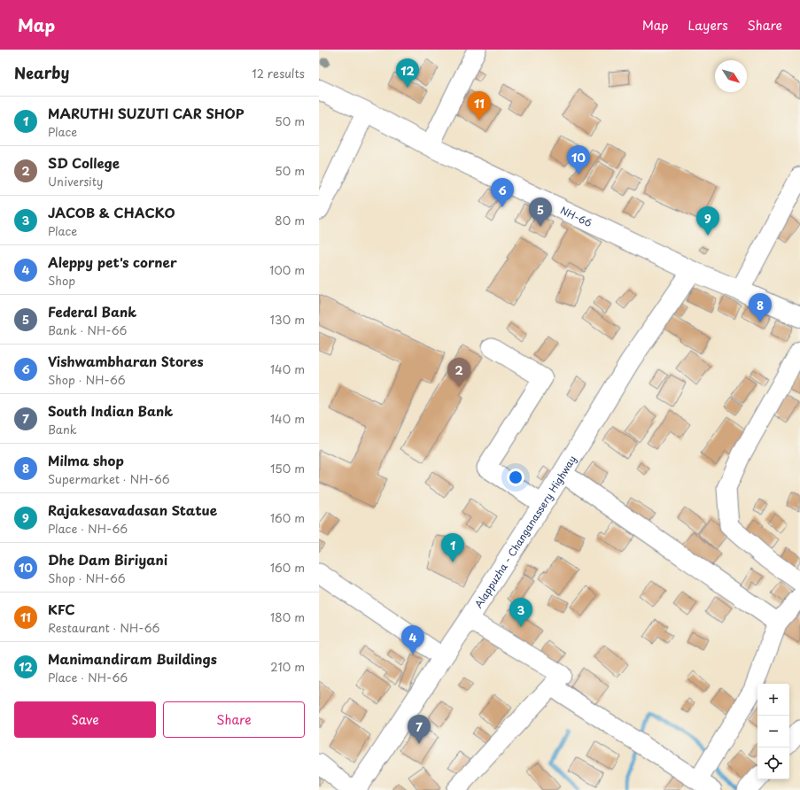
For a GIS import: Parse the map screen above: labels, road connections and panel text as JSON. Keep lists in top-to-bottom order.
{
  "streets": {
    "main road": ["NH-66", "Alappuzha - Changanassery Highway"]
  },
  "crossings": [
    ["NH-66", "Alappuzha - Changanassery Highway"]
  ],
  "north": "bottom right",
  "page": {
    "header": "Map",
    "nav": ["Map", "Layers", "Share"],
    "heading": ["Nearby", "12 results"],
    "pins": [
      "12",
      "11",
      "10",
      "6",
      "5",
      "9",
      "8",
      "2",
      "1",
      "3",
      "4",
      "7"
    ],
    "list": [
      {
        "mark": "1",
        "name": "MARUTHI SUZUTI CAR SHOP",
        "note": "Place",
        "value": "50 m"
      },
      {
        "mark": "2",
        "name": "SD College",
        "note": "University",
        "value": "50 m"
      },
      {
        "mark": "3",
        "name": "JACOB & CHACKO",
        "note": "Place",
        "value": "80 m"
      },
      {
        "mark": "4",
        "name": "Aleppy pet's corner",
        "note": "Shop",
        "value": "100 m"
      },
      {
        "mark": "5",
        "name": "Federal Bank",
        "note": "Bank · NH-66",
        "value": "130 m"
      },
      {
        "mark": "6",
        "name": "Vishwambharan Stores",
        "note": "Shop · NH-66",
        "value": "140 m"
      },
      {
        "mark": "7",
        "name": "South Indian Bank",
        "note": "Bank",
        "value": "140 m"
      },
      {
        "mark": "8",
        "name": "Milma shop",
        "note": "Supermarket · NH-66",
        "value": "150 m"
      },
      {
        "mark": "9",
        "name": "Rajakesavadasan Statue",
        "note": "Place · NH-66",
        "value": "160 m"
      },
      {
        "mark": "10",
        "name": "Dhe Dam Biriyani",
        "note": "Shop · NH-66",
        "value": "160 m"
      },
      {
        "mark": "11",
        "name": "KFC",
        "note": "Restaurant · NH-66",
        "value": "180 m"
      },
      {
        "mark": "12",
        "name": "Manimandiram Buildings",
        "note": "Place · NH-66",
        "value": "210 m"
      }
    ],
    "map_buttons": ["+", "−"],
    "buttons": ["Save", "Share"]
  }
}
